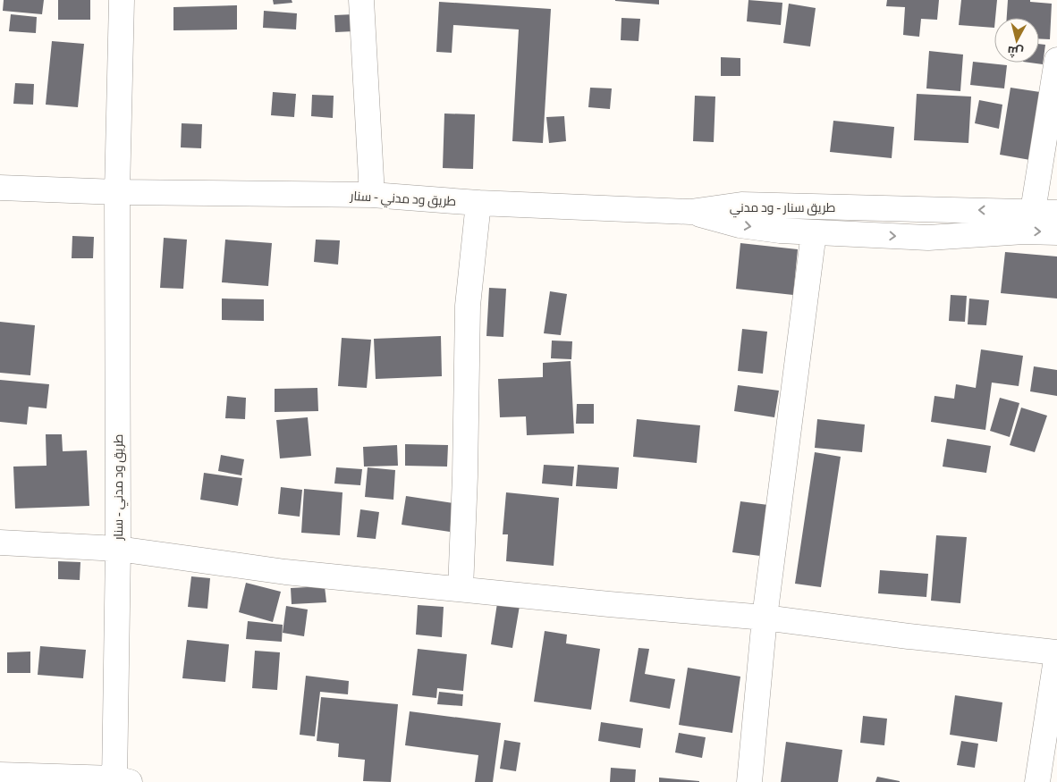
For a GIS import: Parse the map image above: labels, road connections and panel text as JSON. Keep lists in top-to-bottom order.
{
  "streets": {
    "street": ["طريق ود مدني - سنار", "طريق سنار - ود مدني"]
  },
  "crossings": [
    ["طريق ود مدني - سنار", "طريق سنار - ود مدني"]
  ],
  "north": "bottom"
}
